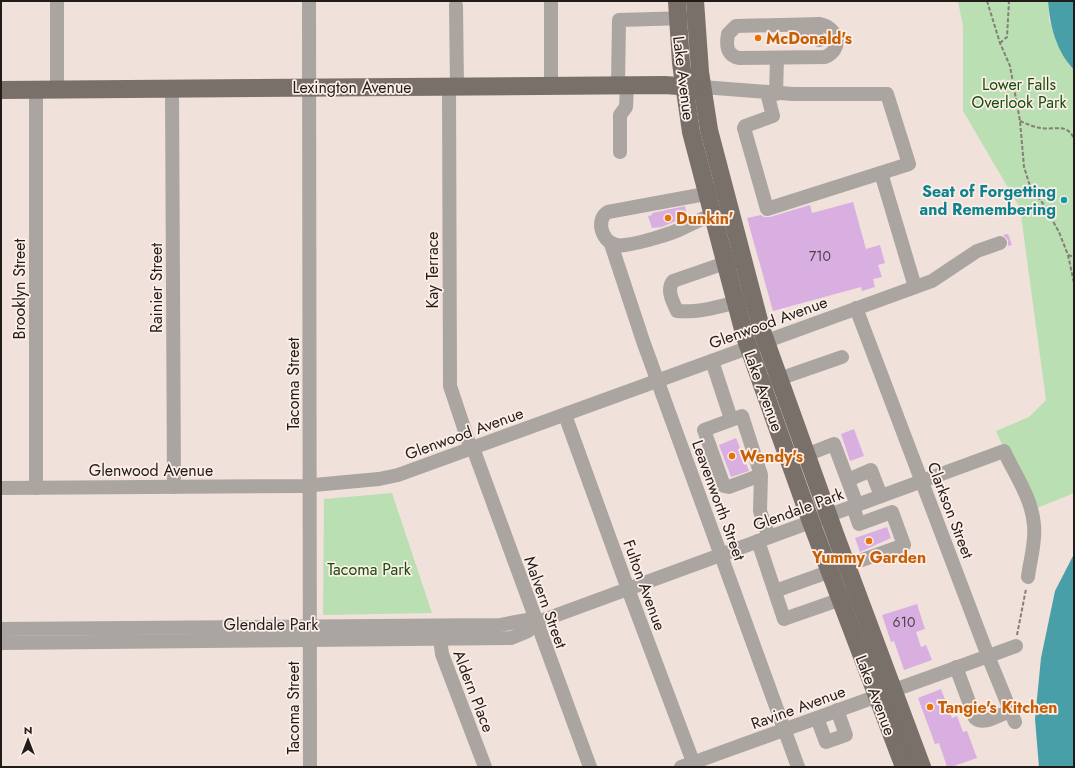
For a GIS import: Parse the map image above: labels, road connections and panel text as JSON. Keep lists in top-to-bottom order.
{
  "streets": {
    "main road": ["Lake Avenue", "Lexington Avenue"],
    "street": [
      "Kay Terrace",
      "Rainier Street",
      "Brooklyn Street",
      "Glenwood Avenue",
      "Tacoma Street",
      "Leavenworth Street",
      "Glendale Park",
      "Clarkson Street",
      "Fulton Avenue",
      "Malvern Street",
      "Aldern Place",
      "Ravine Avenue"
    ]
  },
  "crossings": [
    ["Lake Avenue", "Lexington Avenue"],
    ["Lake Avenue", "Glenwood Avenue"],
    ["Lake Avenue", "Leavenworth Street"],
    ["Lake Avenue", "Glendale Park"],
    ["Lake Avenue", "Ravine Avenue"],
    ["Lexington Avenue", "Kay Terrace"],
    ["Lexington Avenue", "Rainier Street"],
    ["Lexington Avenue", "Brooklyn Street"],
    ["Lexington Avenue", "Tacoma Street"],
    ["Kay Terrace", "Glenwood Avenue"],
    ["Kay Terrace", "Malvern Street"],
    ["Rainier Street", "Glenwood Avenue"],
    ["Brooklyn Street", "Glenwood Avenue"],
    ["Glenwood Avenue", "Tacoma Street"],
    ["Glenwood Avenue", "Leavenworth Street"],
    ["Glenwood Avenue", "Clarkson Street"],
    ["Glenwood Avenue", "Fulton Avenue"],
    ["Glenwood Avenue", "Malvern Street"],
    ["Tacoma Street", "Glendale Park"],
    ["Leavenworth Street", "Glendale Park"],
    ["Leavenworth Street", "Ravine Avenue"],
    ["Glendale Park", "Clarkson Street"],
    ["Glendale Park", "Fulton Avenue"],
    ["Glendale Park", "Malvern Street"],
    ["Glendale Park", "Aldern Place"],
    ["Clarkson Street", "Ravine Avenue"],
    ["Fulton Avenue", "Ravine Avenue"]
  ],
  "parks": ["Lower Falls Overlook Park", "Tacoma Park"],
  "places": [
    "McDonald's",
    "Seat of Forgetting and Remembering",
    "Dunkin'",
    "Wendy's",
    "Yummy Garden",
    "Tangie's Kitchen"
  ],
  "house_numbers": ["710", "610"],
  "north": "top"
}
